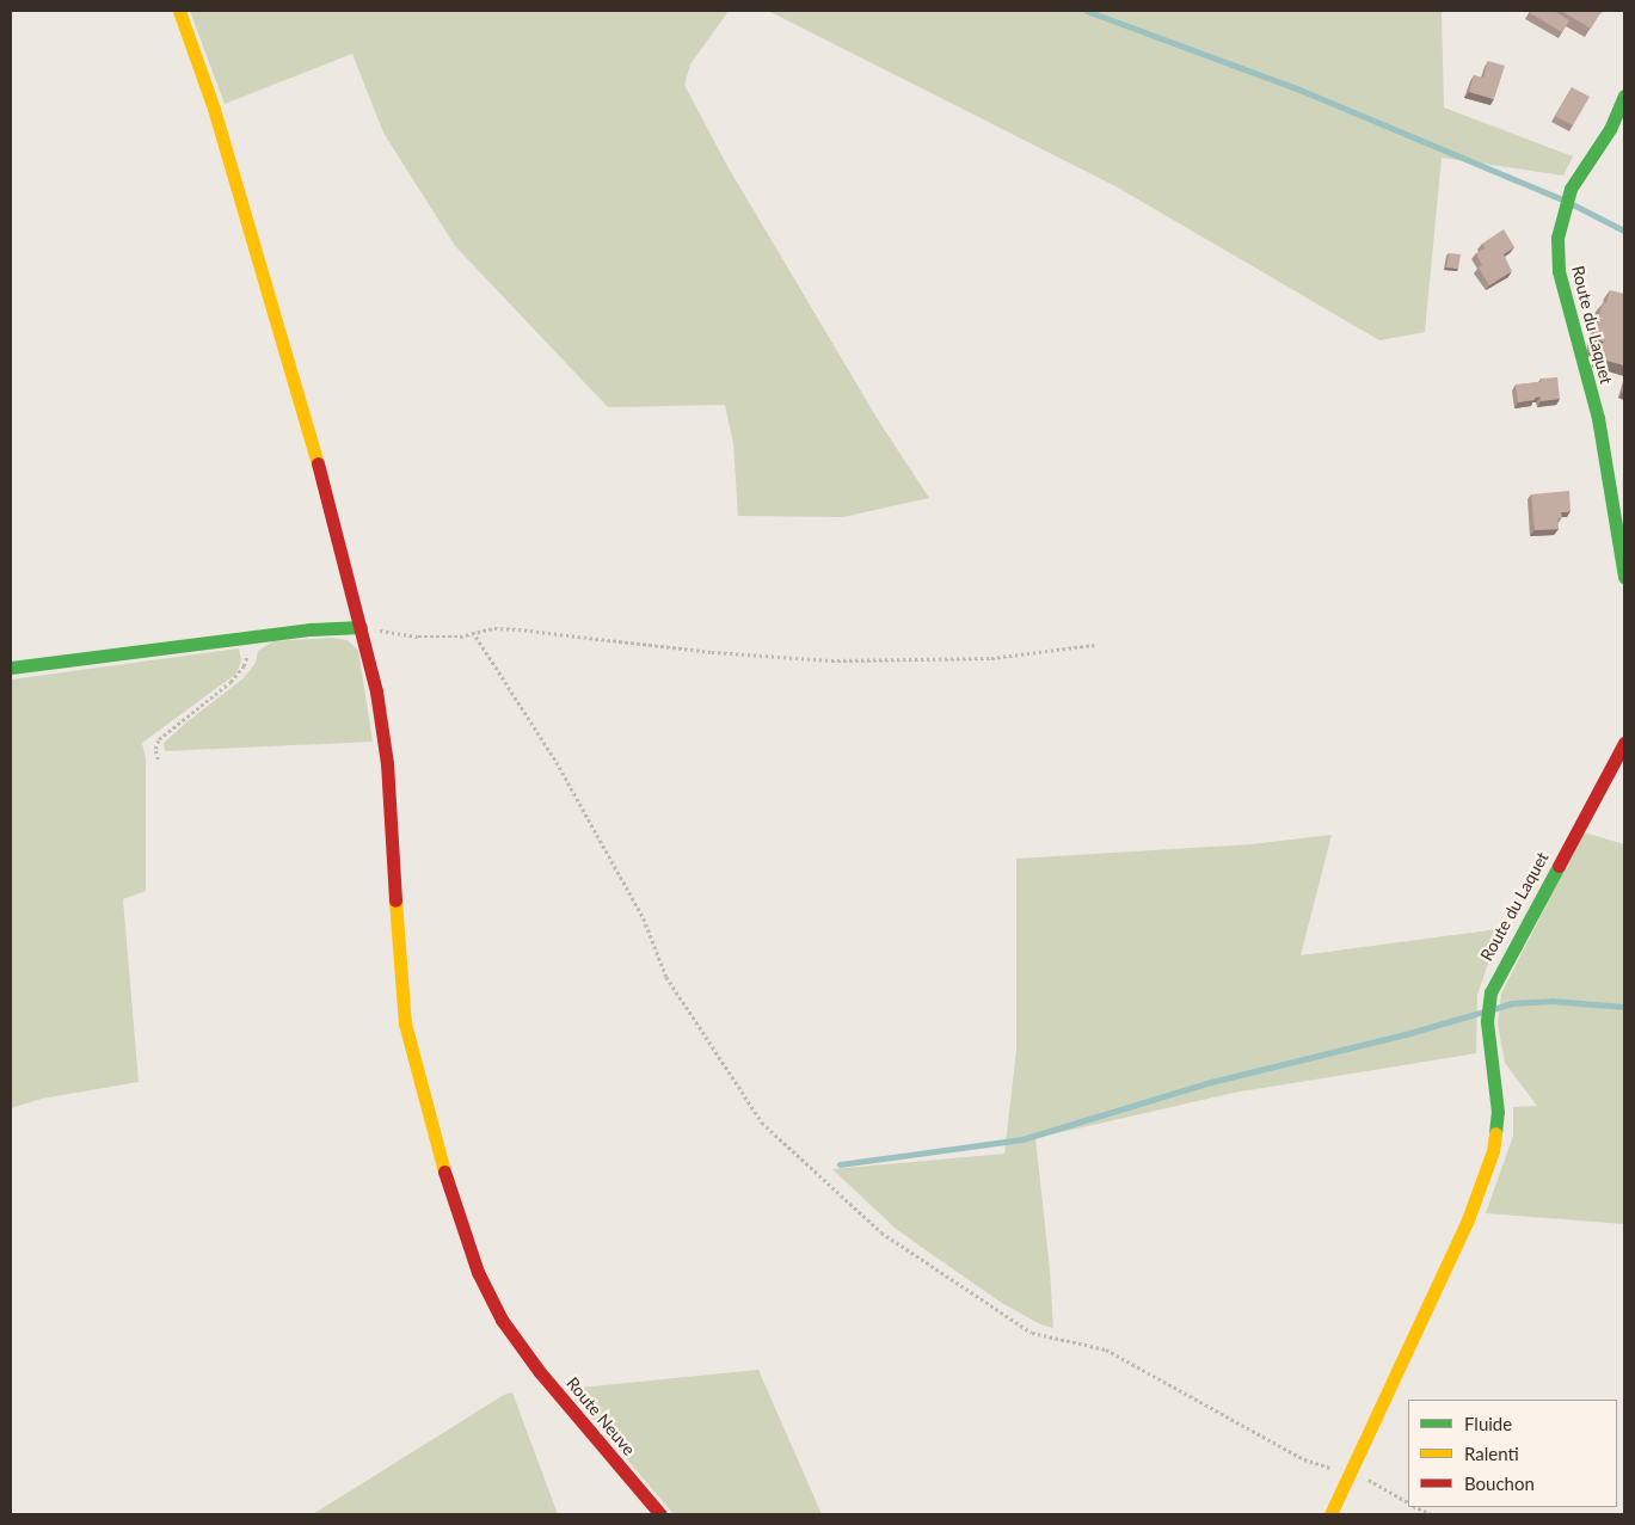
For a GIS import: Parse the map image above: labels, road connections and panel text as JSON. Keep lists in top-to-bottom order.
{
  "streets": {
    "street": ["Route du Laquet", "Route Neuve"]
  },
  "legend": ["Fluide", "Ralenti", "Bouchon"]
}
